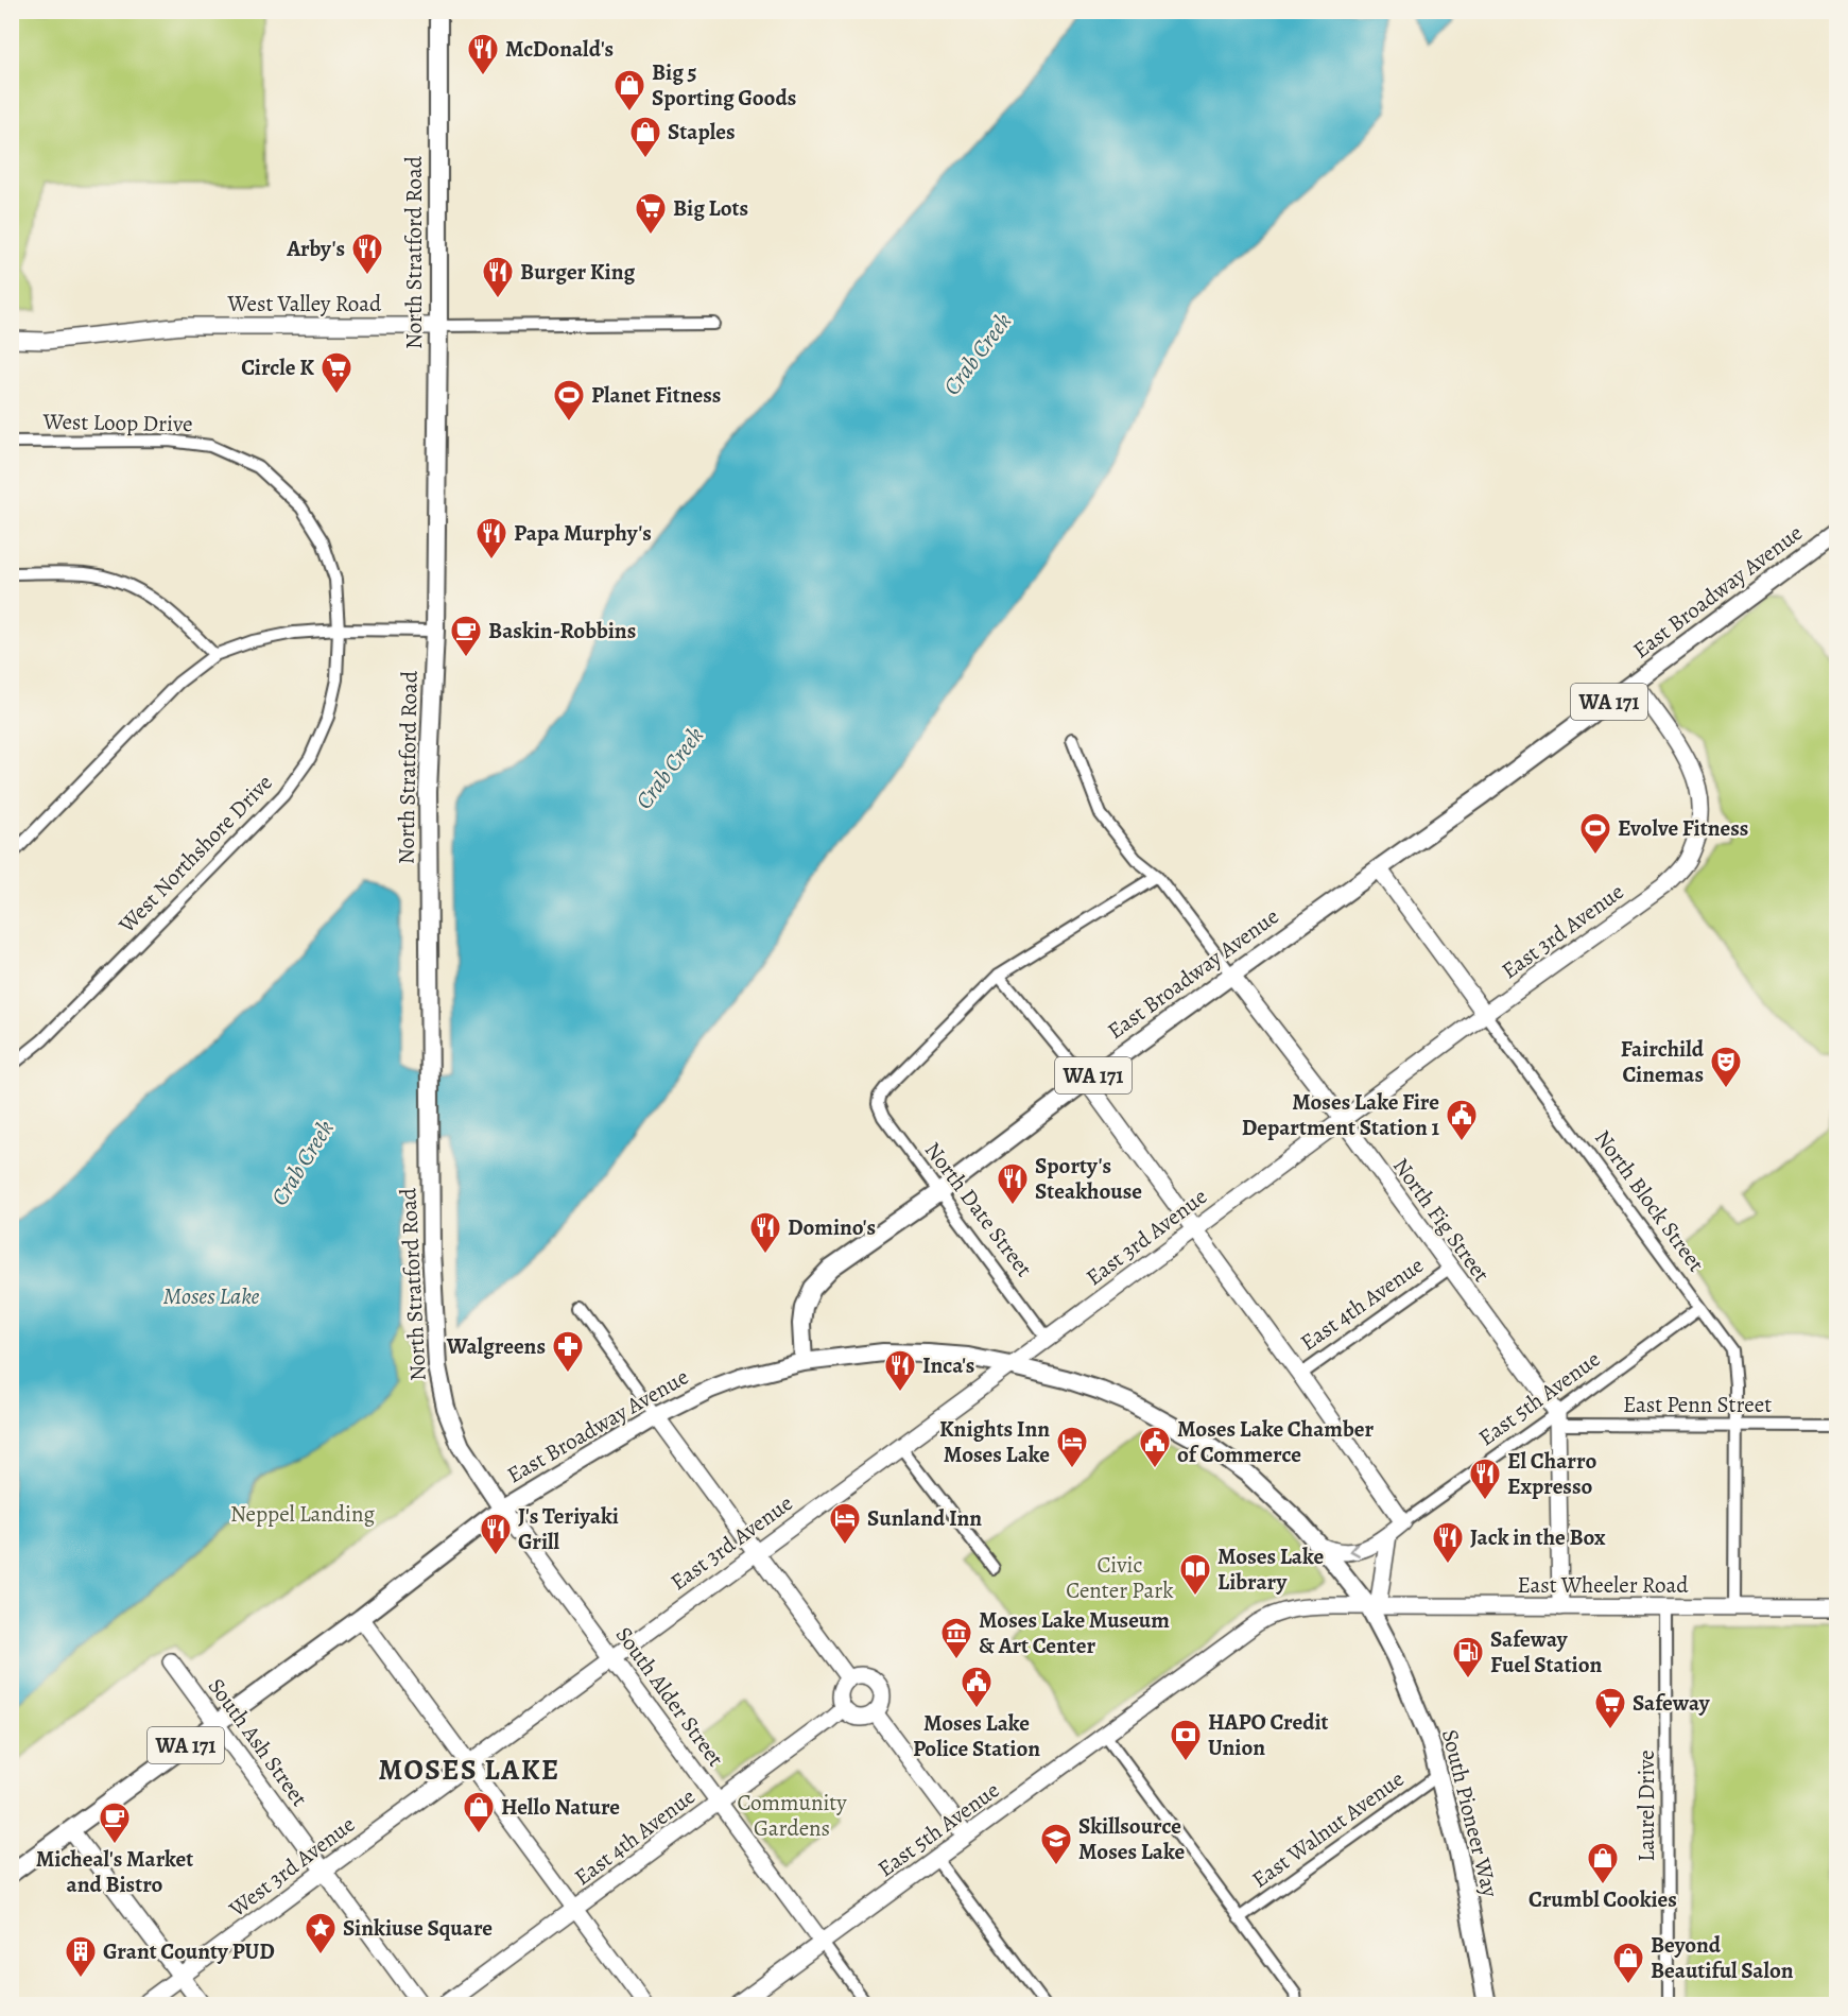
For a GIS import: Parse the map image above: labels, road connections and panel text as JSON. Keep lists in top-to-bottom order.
{
  "streets": {
    "main road": [
      "North Stratford Road",
      "West Valley Road",
      "East Broadway Avenue",
      "WA 171",
      "East 3rd Avenue",
      "North Block Street",
      "North Fig Street",
      "East 4th Avenue",
      "East 5th Avenue",
      "East Wheeler Road",
      "South Alder Street",
      "South Ash Street",
      "South Pioneer Way",
      "West 3rd Avenue"
    ],
    "street": [
      "West Loop Drive",
      "West Northshore Drive",
      "North Date Street",
      "East Penn Street",
      "Laurel Drive",
      "East Walnut Avenue"
    ]
  },
  "crossings": [
    ["North Stratford Road", "West Valley Road"],
    ["North Stratford Road", "East Broadway Avenue"],
    ["North Stratford Road", "South Alder Street"],
    ["West Loop Drive", "West Northshore Drive"],
    ["East Broadway Avenue", "WA 171"],
    ["East Broadway Avenue", "East 3rd Avenue"],
    ["East Broadway Avenue", "North Block Street"],
    ["East Broadway Avenue", "North Date Street"],
    ["East Broadway Avenue", "North Fig Street"],
    ["East Broadway Avenue", "South Alder Street"],
    ["East Broadway Avenue", "South Pioneer Way"],
    ["WA 171", "South Ash Street"],
    ["East 3rd Avenue", "North Block Street"],
    ["East 3rd Avenue", "North Date Street"],
    ["East 3rd Avenue", "North Fig Street"],
    ["East 3rd Avenue", "South Alder Street"],
    ["East 3rd Avenue", "South Pioneer Way"],
    ["East 3rd Avenue", "West 3rd Avenue"],
    ["North Block Street", "East 5th Avenue"],
    ["North Block Street", "East Penn Street"],
    ["North Block Street", "East Wheeler Road"],
    ["North Fig Street", "East 4th Avenue"],
    ["North Fig Street", "East 5th Avenue"],
    ["North Fig Street", "East Penn Street"],
    ["East 4th Avenue", "South Alder Street"],
    ["East 5th Avenue", "East Penn Street"],
    ["East 5th Avenue", "East Wheeler Road"],
    ["East 5th Avenue", "South Alder Street"],
    ["East 5th Avenue", "South Pioneer Way"],
    ["East Wheeler Road", "Laurel Drive"],
    ["East Wheeler Road", "South Pioneer Way"],
    ["South Ash Street", "West 3rd Avenue"],
    ["South Pioneer Way", "East Walnut Avenue"]
  ],
  "districts": ["MOSES LAKE"],
  "water": ["Crab Creek", "Moses Lake"],
  "parks": ["Neppel Landing", "Civic Center Park", "Community Gardens"],
  "places": {
    "restaurant": [
      "McDonald's",
      "Arby's",
      "Burger King",
      "Papa Murphy's",
      "Sporty's Steakhouse",
      "Domino's",
      "Inca's",
      "El Charro Expresso",
      "J's Teriyaki Grill",
      "Jack in the Box"
    ],
    "shop": [
      "Big 5 Sporting Goods",
      "Staples",
      "Hello Nature",
      "Crumbl Cookies",
      "Beyond Beautiful Salon"
    ],
    "supermarket": ["Big Lots", "Circle K", "Safeway"],
    "sports": ["Planet Fitness", "Evolve Fitness"],
    "cafe": ["Baskin-Robbins", "Micheal's Market and Bistro"],
    "theatre": ["Fairchild Cinemas"],
    "public building": ["Moses Lake Fire Department Station 1", "Moses Lake Chamber of Commerce", "Moses Lake Police Station"],
    "pharmacy": ["Walgreens"],
    "hotel": ["Knights Inn Moses Lake", "Sunland Inn"],
    "library": ["Moses Lake Library"],
    "museum": ["Moses Lake Museum & Art Center"],
    "fuel station": ["Safeway Fuel Station"],
    "bank": ["HAPO Credit Union"],
    "school or university": ["Skillsource Moses Lake"],
    "place": ["Sinkiuse Square"],
    "building": ["Grant County PUD"]
  }
}
